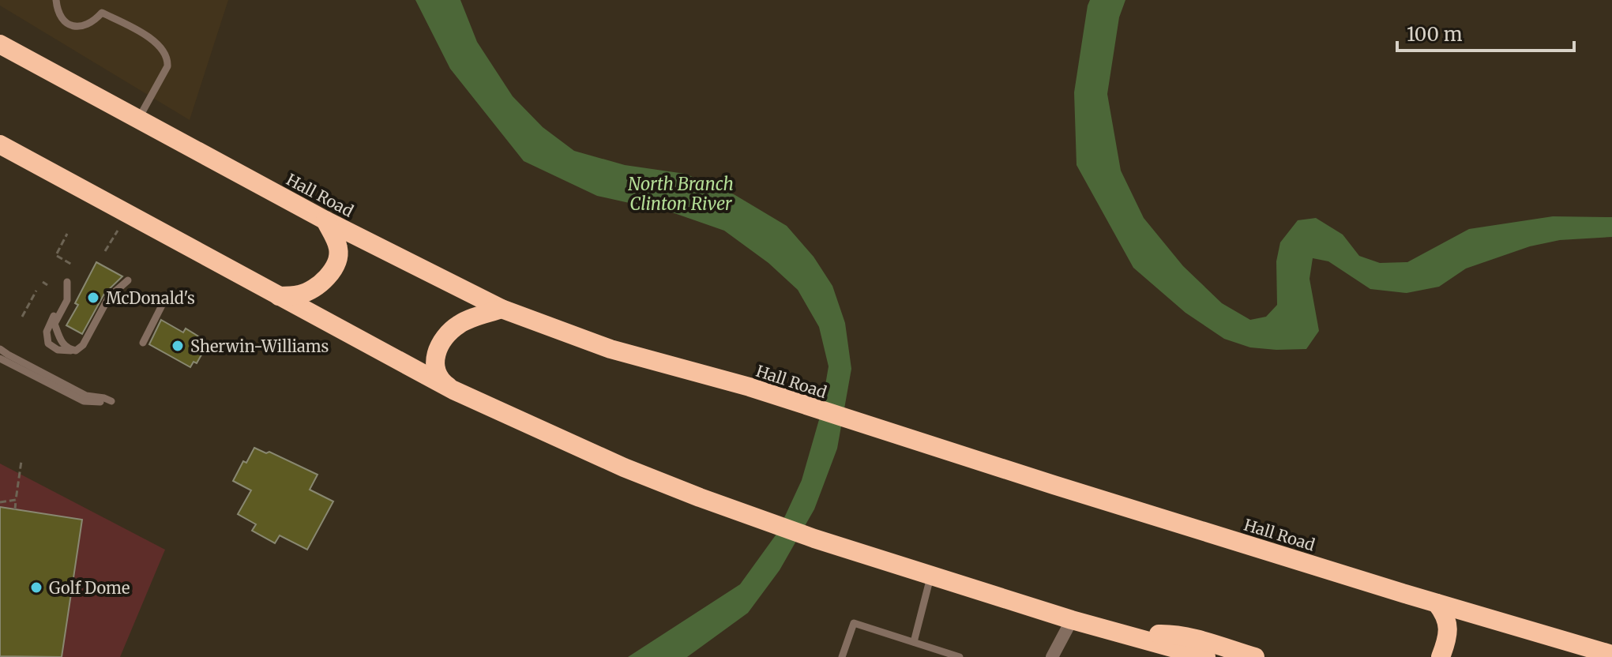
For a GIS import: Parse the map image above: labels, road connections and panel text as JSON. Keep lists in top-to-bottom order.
{
  "streets": {
    "highway": ["Hall Road"]
  },
  "water": ["North Branch Clinton River"],
  "places": ["McDonald's", "Sherwin-Williams", "Golf Dome"],
  "scale_bar": "100 m"
}
